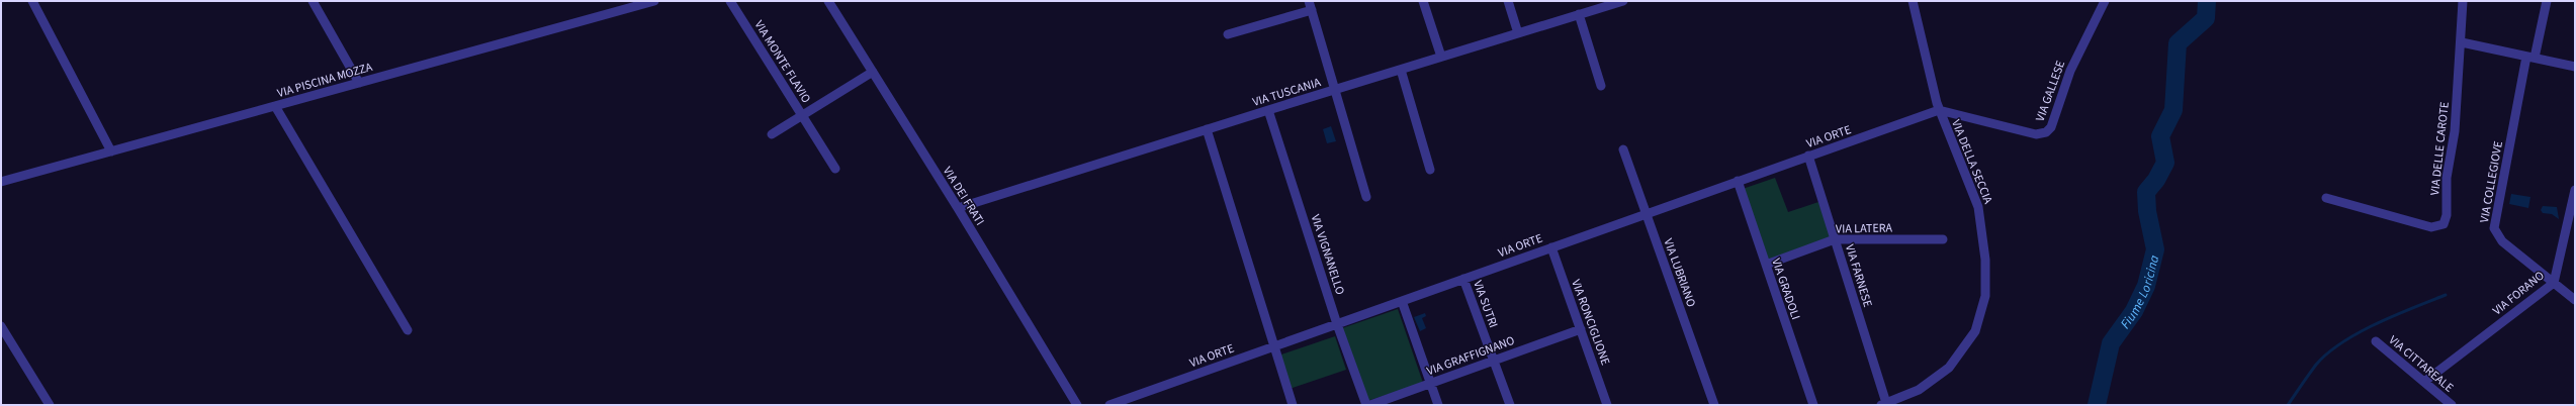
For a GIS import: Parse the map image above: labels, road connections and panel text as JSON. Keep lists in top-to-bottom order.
{
  "streets": {
    "street": [
      "VIA MONTE FLAVIO",
      "VIA PISCINA MOZZA",
      "VIA GALLESE",
      "VIA TUSCANIA",
      "VIA ORTE",
      "VIA DELLE CAROTE",
      "VIA DELLA SECCIA",
      "VIA COLLEGIOVE",
      "VIA DEI FRATI",
      "VIA LATERA",
      "VIA VIGNANELLO",
      "VIA LUBRIANO",
      "VIA FARNESE",
      "VIA GRADOLI",
      "VIA FORANO",
      "VIA SUTRI",
      "VIA RONCIGLIONE",
      "VIA GRAFFIGNANO",
      "VIA CITTAREALE"
    ]
  },
  "crossings": [
    ["VIA MONTE FLAVIO", "VIA DEI FRATI"],
    ["VIA GALLESE", "VIA ORTE"],
    ["VIA GALLESE", "VIA DELLA SECCIA"],
    ["VIA TUSCANIA", "VIA DEI FRATI"],
    ["VIA TUSCANIA", "VIA VIGNANELLO"],
    ["VIA ORTE", "VIA DELLA SECCIA"],
    ["VIA ORTE", "VIA VIGNANELLO"],
    ["VIA ORTE", "VIA LUBRIANO"],
    ["VIA ORTE", "VIA FARNESE"],
    ["VIA ORTE", "VIA GRADOLI"],
    ["VIA ORTE", "VIA SUTRI"],
    ["VIA ORTE", "VIA RONCIGLIONE"],
    ["VIA DELLA SECCIA", "VIA FARNESE"],
    ["VIA COLLEGIOVE", "VIA FORANO"],
    ["VIA LATERA", "VIA FARNESE"],
    ["VIA LATERA", "VIA GRADOLI"],
    ["VIA FORANO", "VIA CITTAREALE"],
    ["VIA SUTRI", "VIA GRAFFIGNANO"],
    ["VIA RONCIGLIONE", "VIA GRAFFIGNANO"]
  ],
  "water": ["Fiume Loricina"]
}
